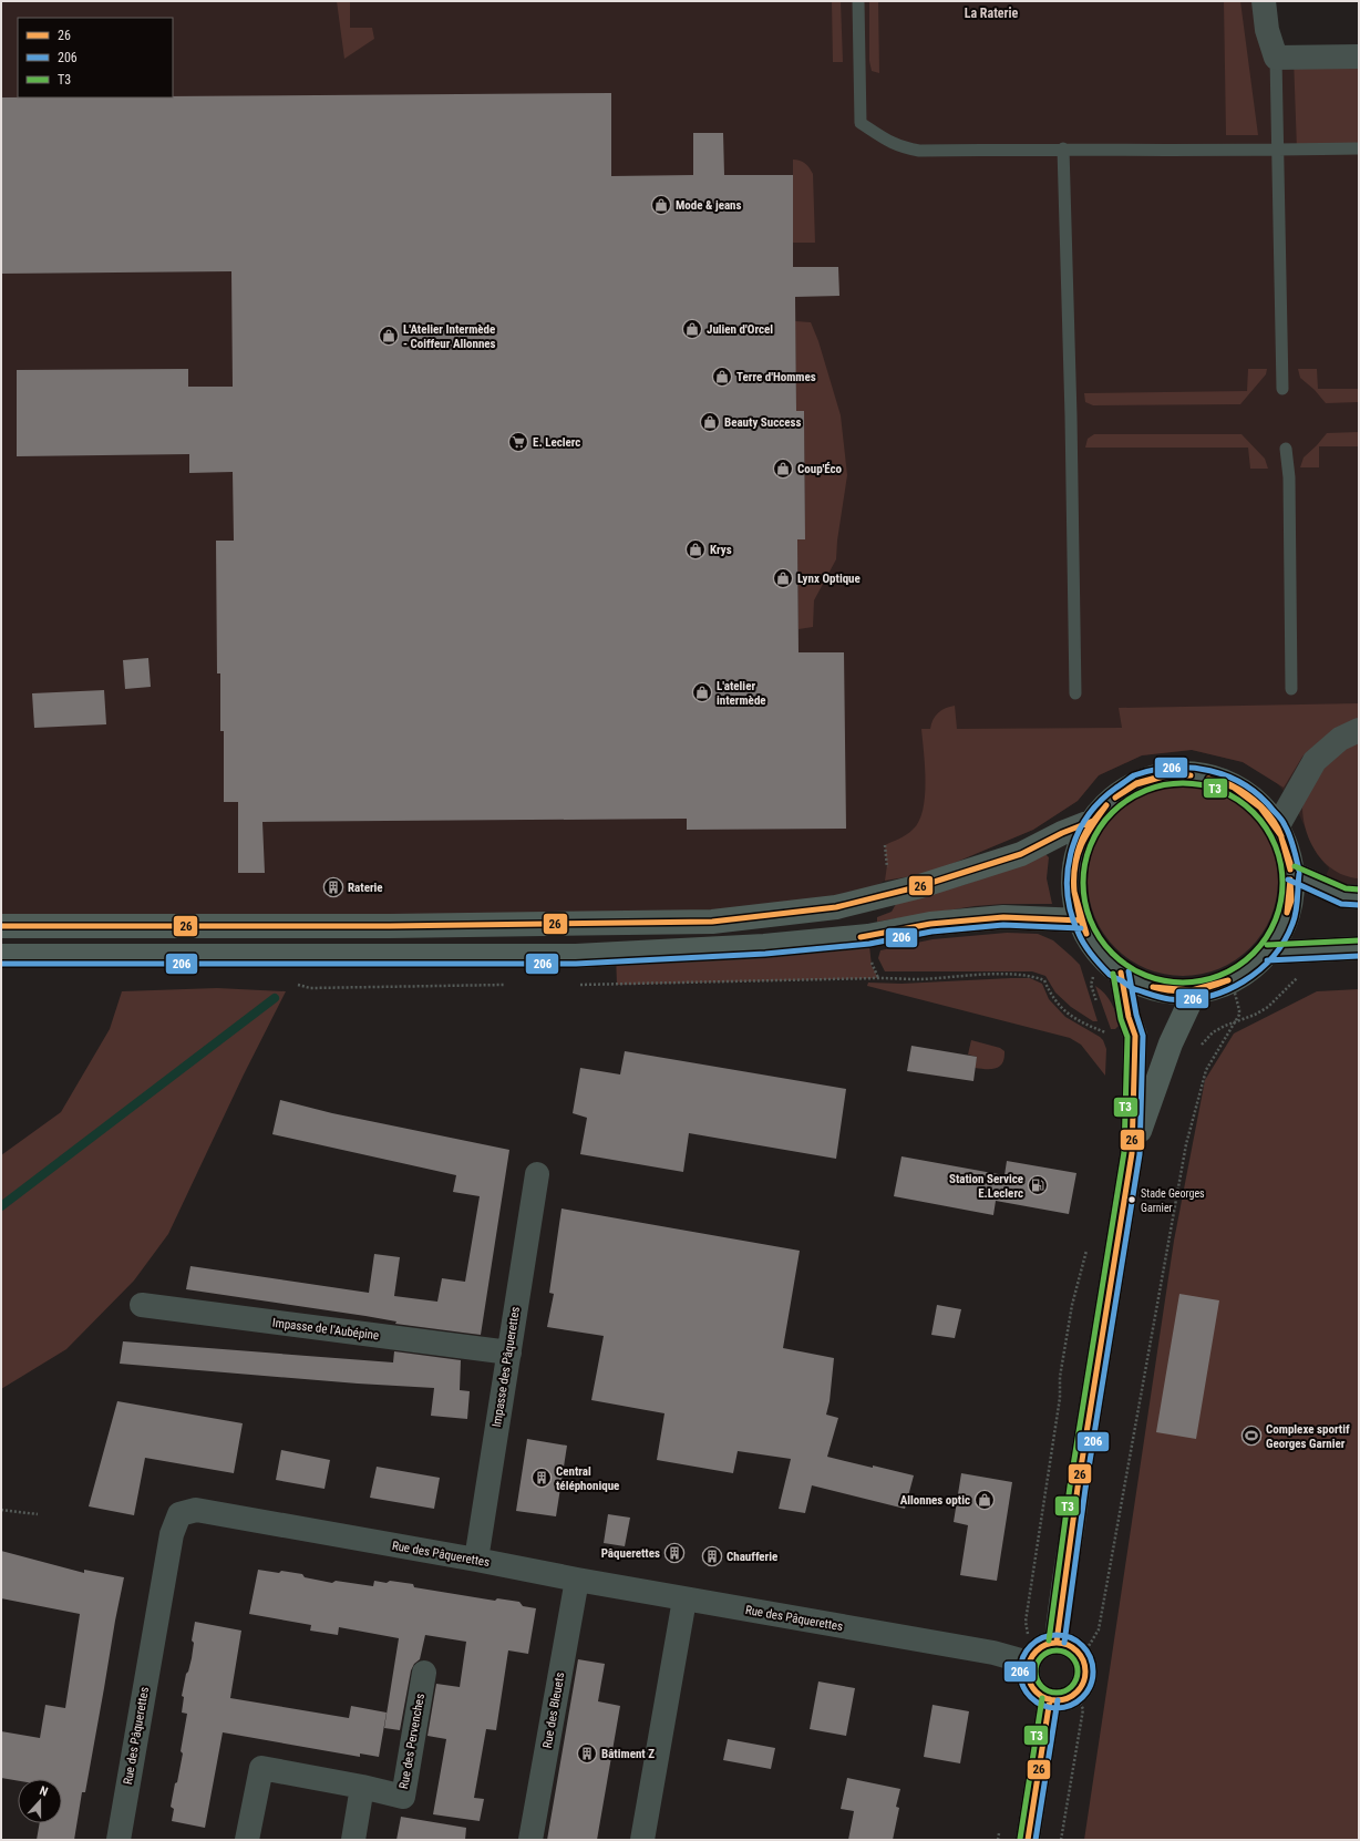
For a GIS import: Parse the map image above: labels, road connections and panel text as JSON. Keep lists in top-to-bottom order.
{
  "streets": {
    "street": [
      "Impasse de l'Aubépine",
      "Impasse des Pâquerettes",
      "Rue des Pâquerettes",
      "Rue des Bleuets",
      "Rue des Pervenches"
    ]
  },
  "crossings": [
    ["Impasse de l'Aubépine", "Impasse des Pâquerettes"],
    ["Impasse des Pâquerettes", "Rue des Pâquerettes"],
    ["Rue des Pâquerettes", "Rue des Bleuets"]
  ],
  "districts": ["La Raterie"],
  "places": {
    "shop": [
      "Mode & jeans",
      "Julien d'Orcel",
      "L'Atelier Intermède - Coiffeur Allonnes",
      "Terre d'Hommes",
      "Beauty Success",
      "Coup'Éco",
      "Krys",
      "Lynx Optique",
      "L'atelier intermède",
      "Allonnes optic"
    ],
    "supermarket": ["E. Leclerc"],
    "building": [
      "Raterie",
      "Central téléphonique",
      "Pâquerettes",
      "Chaufferie",
      "Bâtiment Z"
    ],
    "fuel station": ["Station Service E.Leclerc"],
    "other": ["Stade Georges Garnier"],
    "sports": ["Complexe sportif Georges Garnier"]
  },
  "lines": ["transit line 206", "transit line 26", "transit line T3"],
  "legend": ["26", "206", "T3"],
  "north": "top"
}
